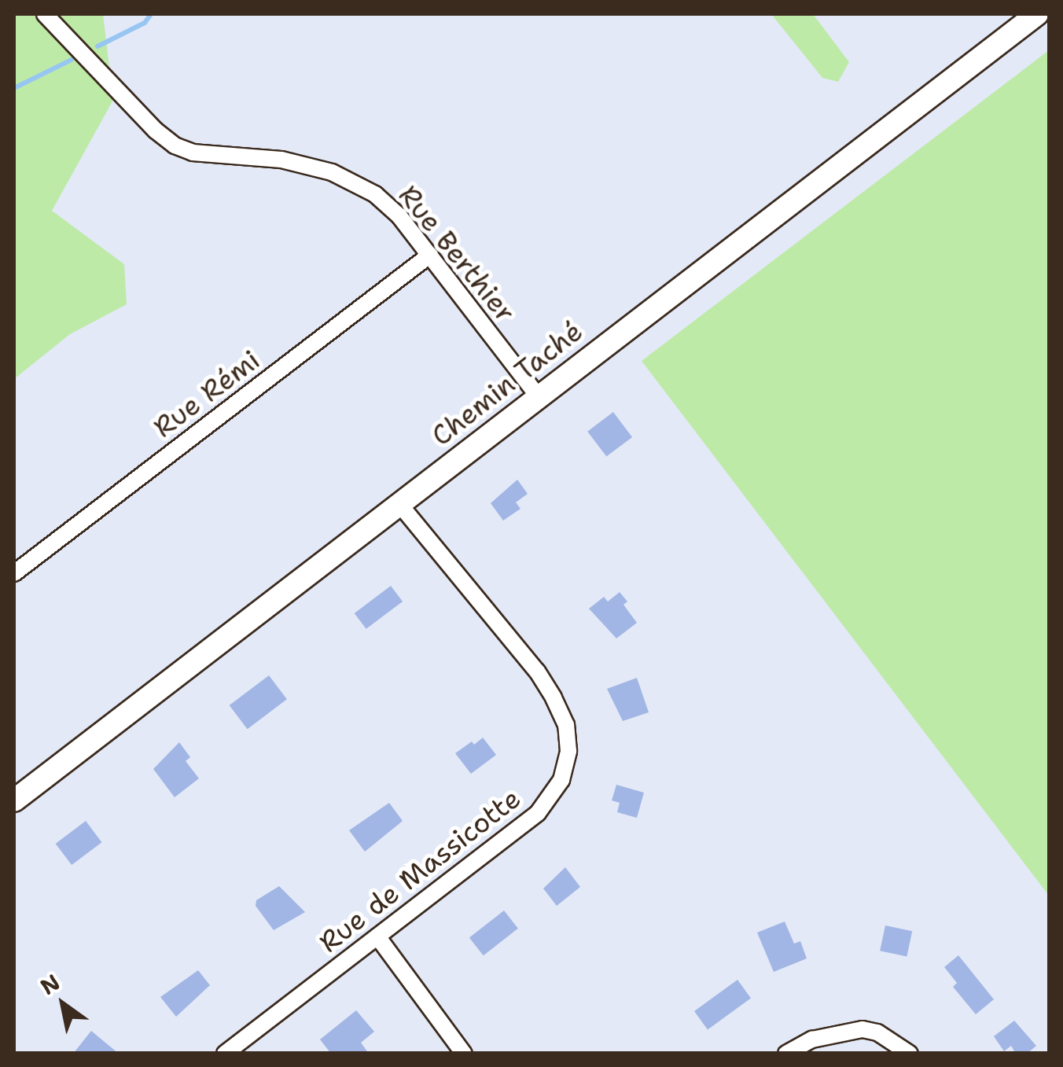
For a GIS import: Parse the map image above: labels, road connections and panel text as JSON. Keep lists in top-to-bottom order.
{
  "streets": {
    "street": [
      "Rue Berthier",
      "Chemin Taché",
      "Rue Rémi",
      "Rue de Massicotte"
    ]
  },
  "crossings": [
    ["Rue Berthier", "Chemin Taché"],
    ["Rue Berthier", "Rue Rémi"],
    ["Chemin Taché", "Rue de Massicotte"]
  ],
  "north": "top left"
}
